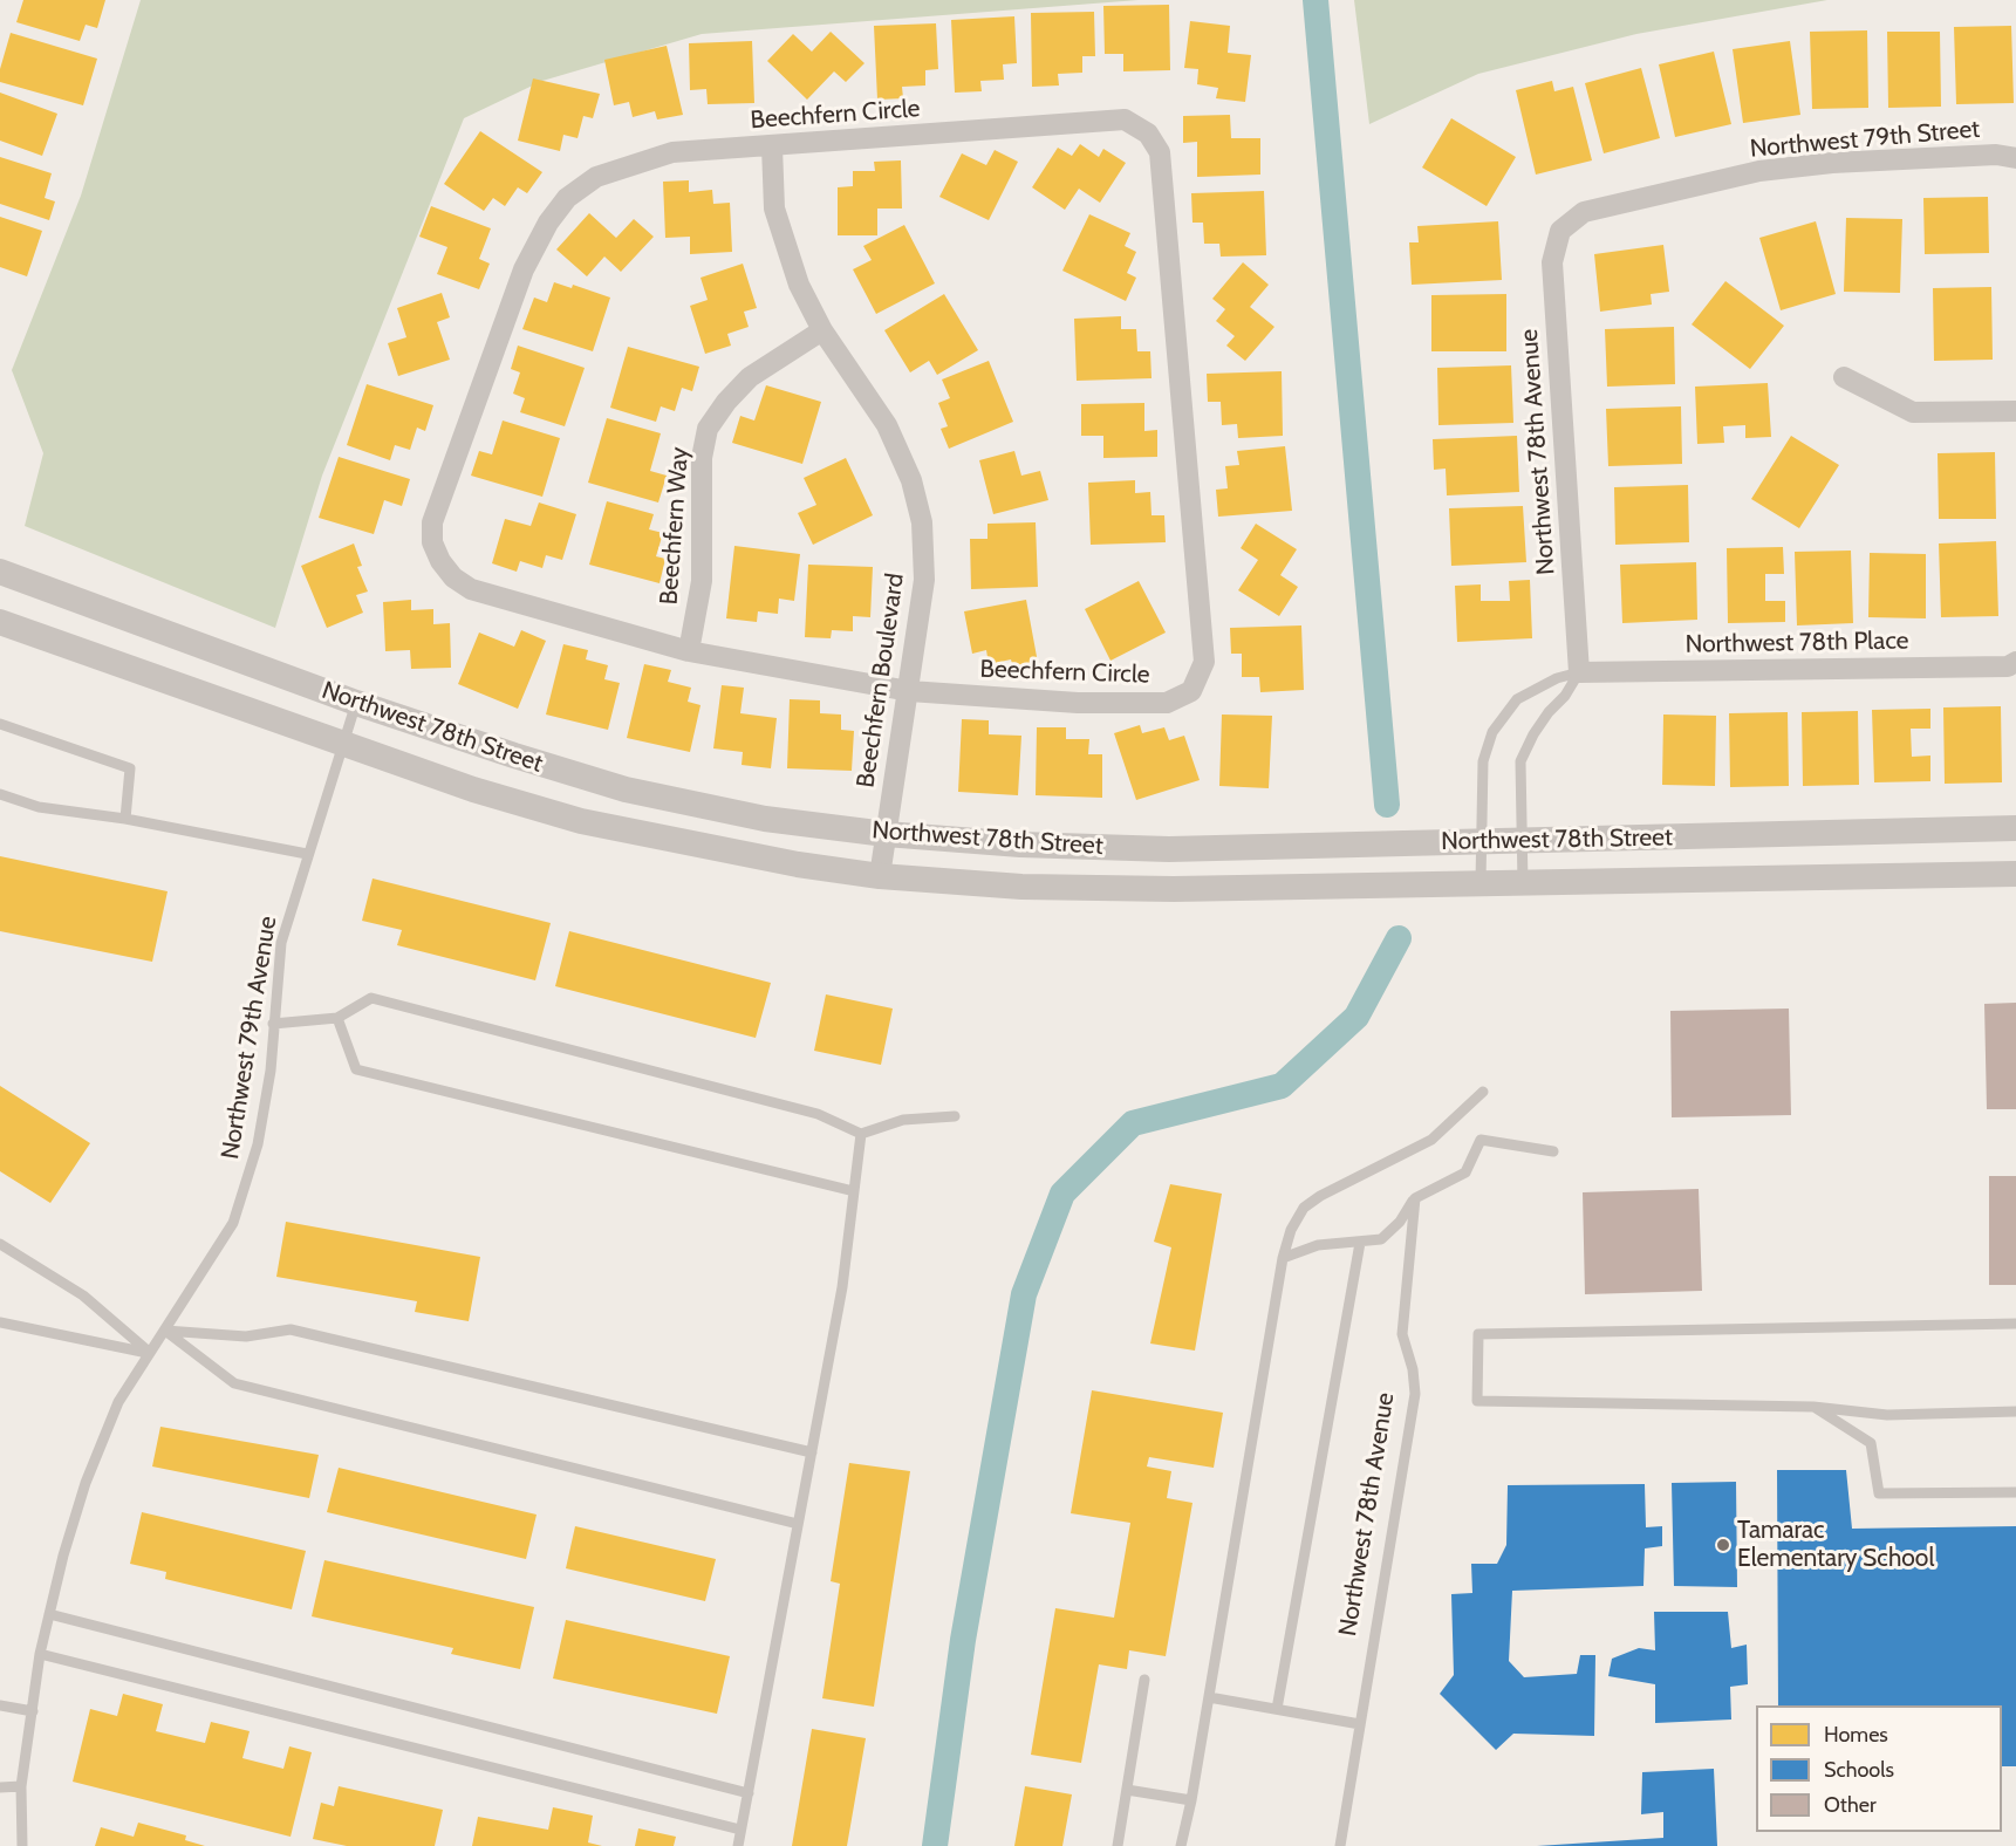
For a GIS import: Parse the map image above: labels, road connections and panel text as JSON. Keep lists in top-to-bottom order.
{
  "streets": {
    "street": [
      "Beechfern Circle",
      "Northwest 79th Street",
      "Northwest 78th Avenue",
      "Beechfern Way",
      "Northwest 78th Place",
      "Beechfern Boulevard",
      "Northwest 78th Street"
    ],
    "lane": ["Northwest 79th Avenue"]
  },
  "crossings": [
    ["Beechfern Circle", "Beechfern Way"],
    ["Beechfern Circle", "Beechfern Boulevard"],
    ["Northwest 79th Street", "Northwest 78th Avenue"],
    ["Northwest 78th Avenue", "Northwest 78th Place"],
    ["Beechfern Way", "Beechfern Boulevard"],
    ["Beechfern Boulevard", "Northwest 78th Street"],
    ["Northwest 78th Street", "Northwest 79th Avenue"]
  ],
  "places": ["Tamarac Elementary School"],
  "legend": ["Homes", "Schools", "Other"]
}
